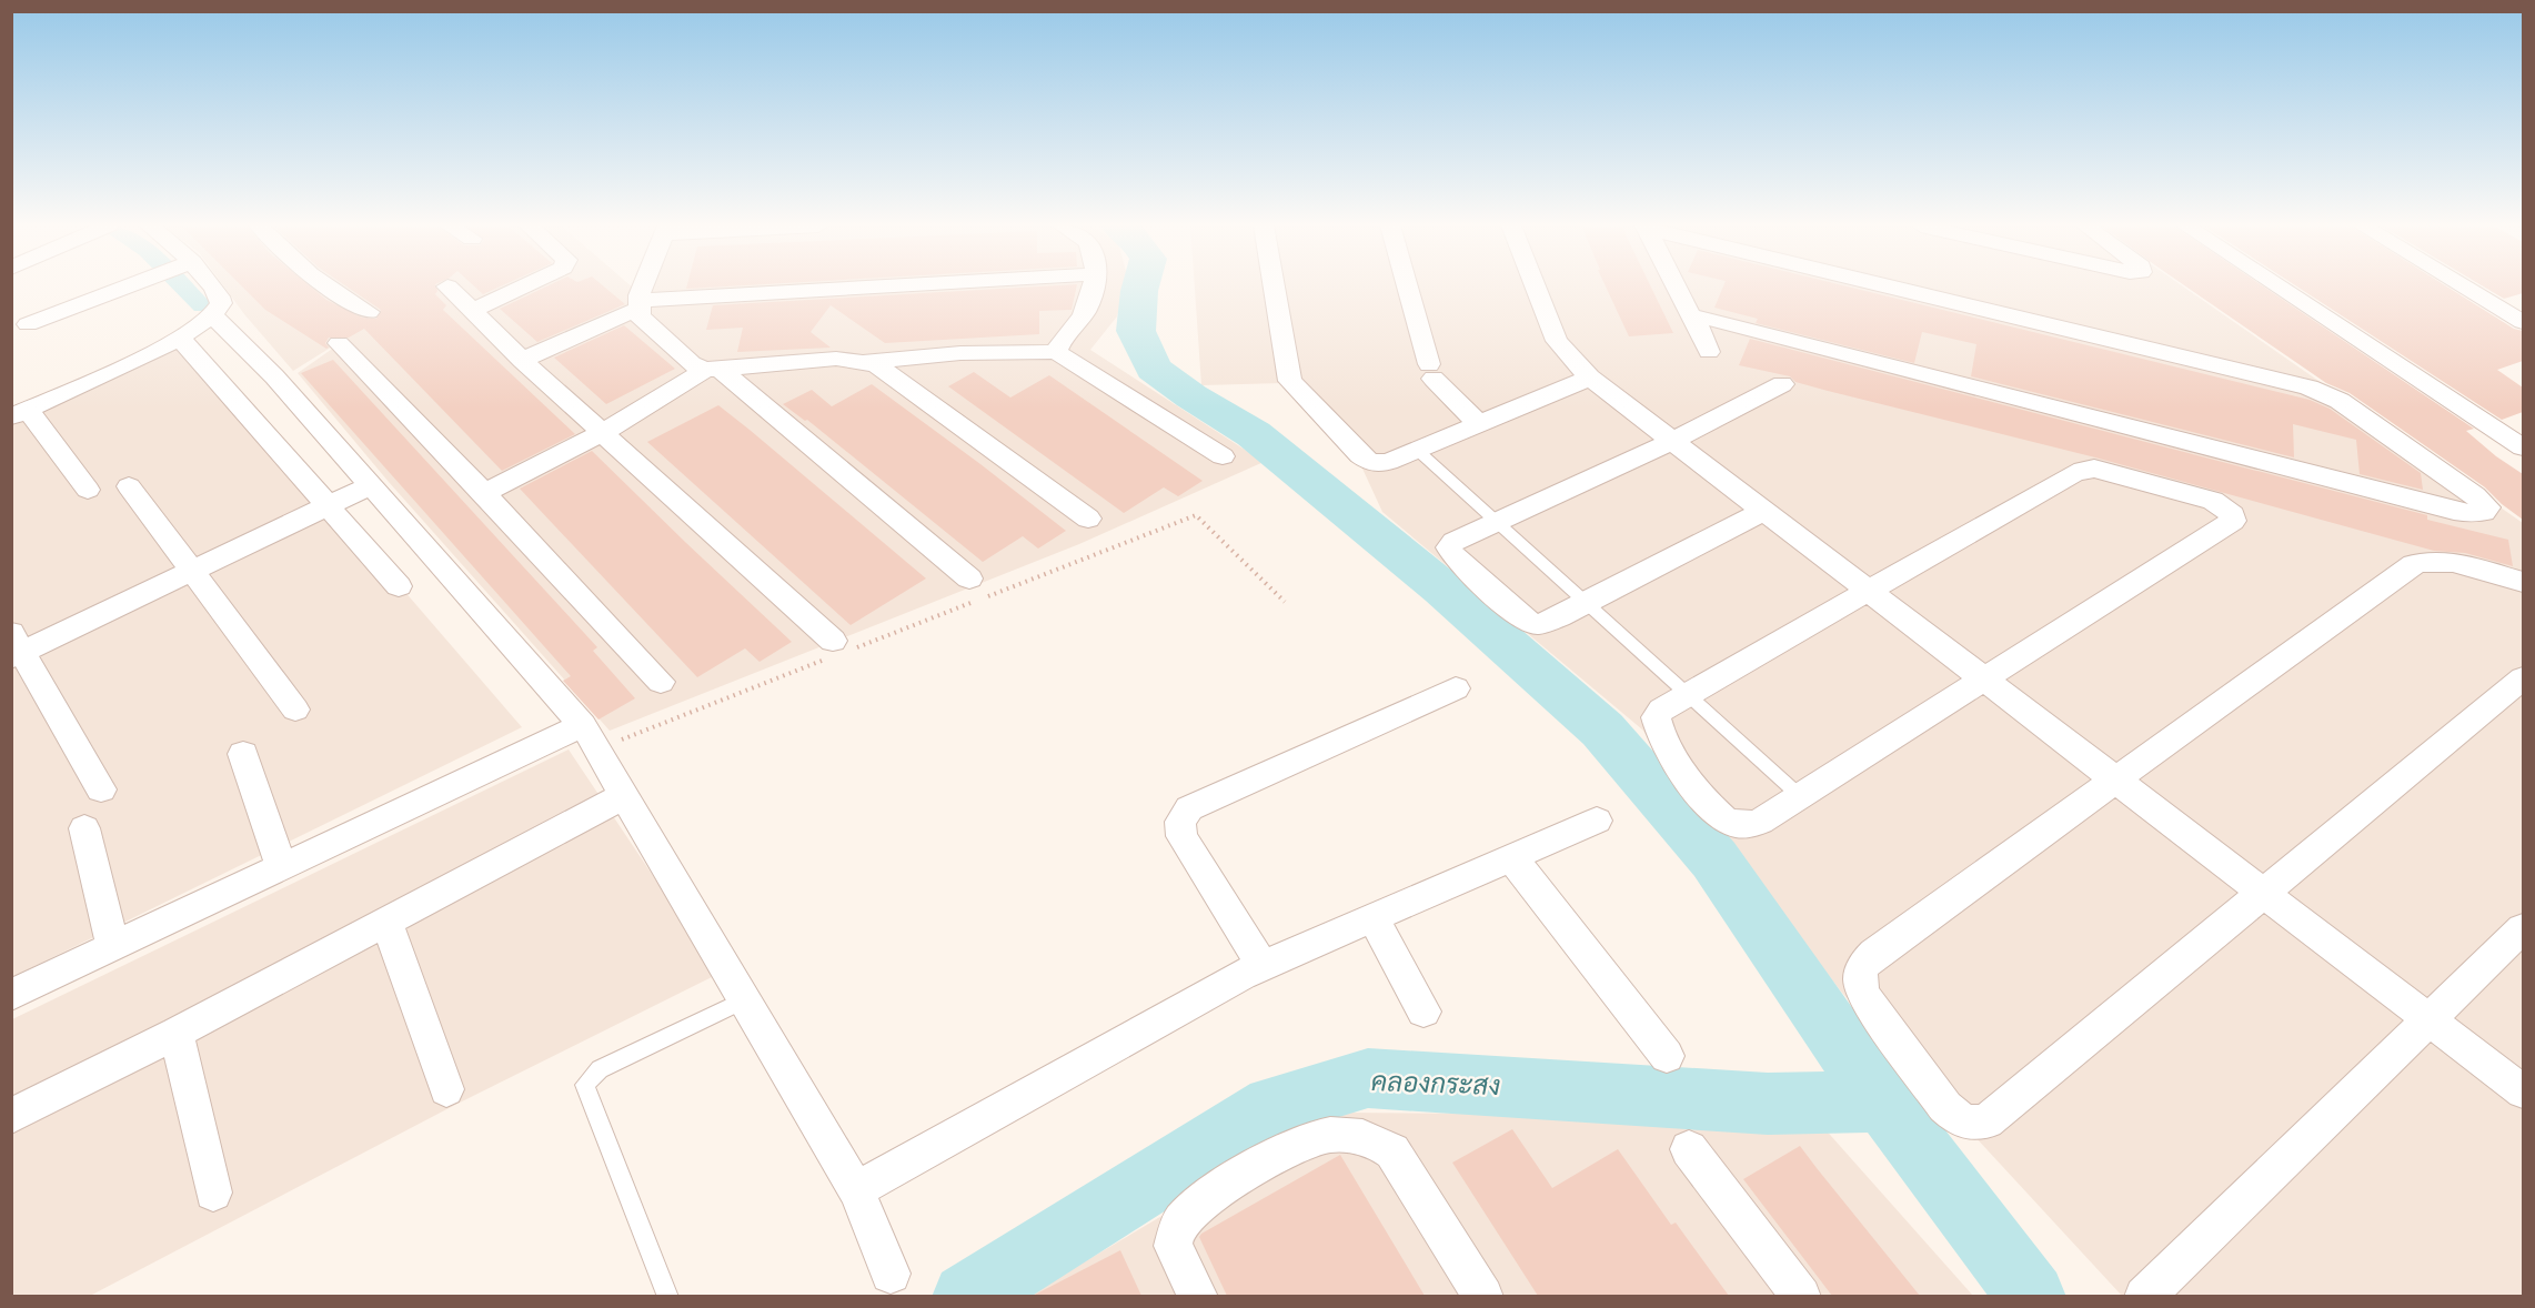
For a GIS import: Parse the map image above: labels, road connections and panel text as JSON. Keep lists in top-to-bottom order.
{
  "water": ["คลองกระสง"]
}
